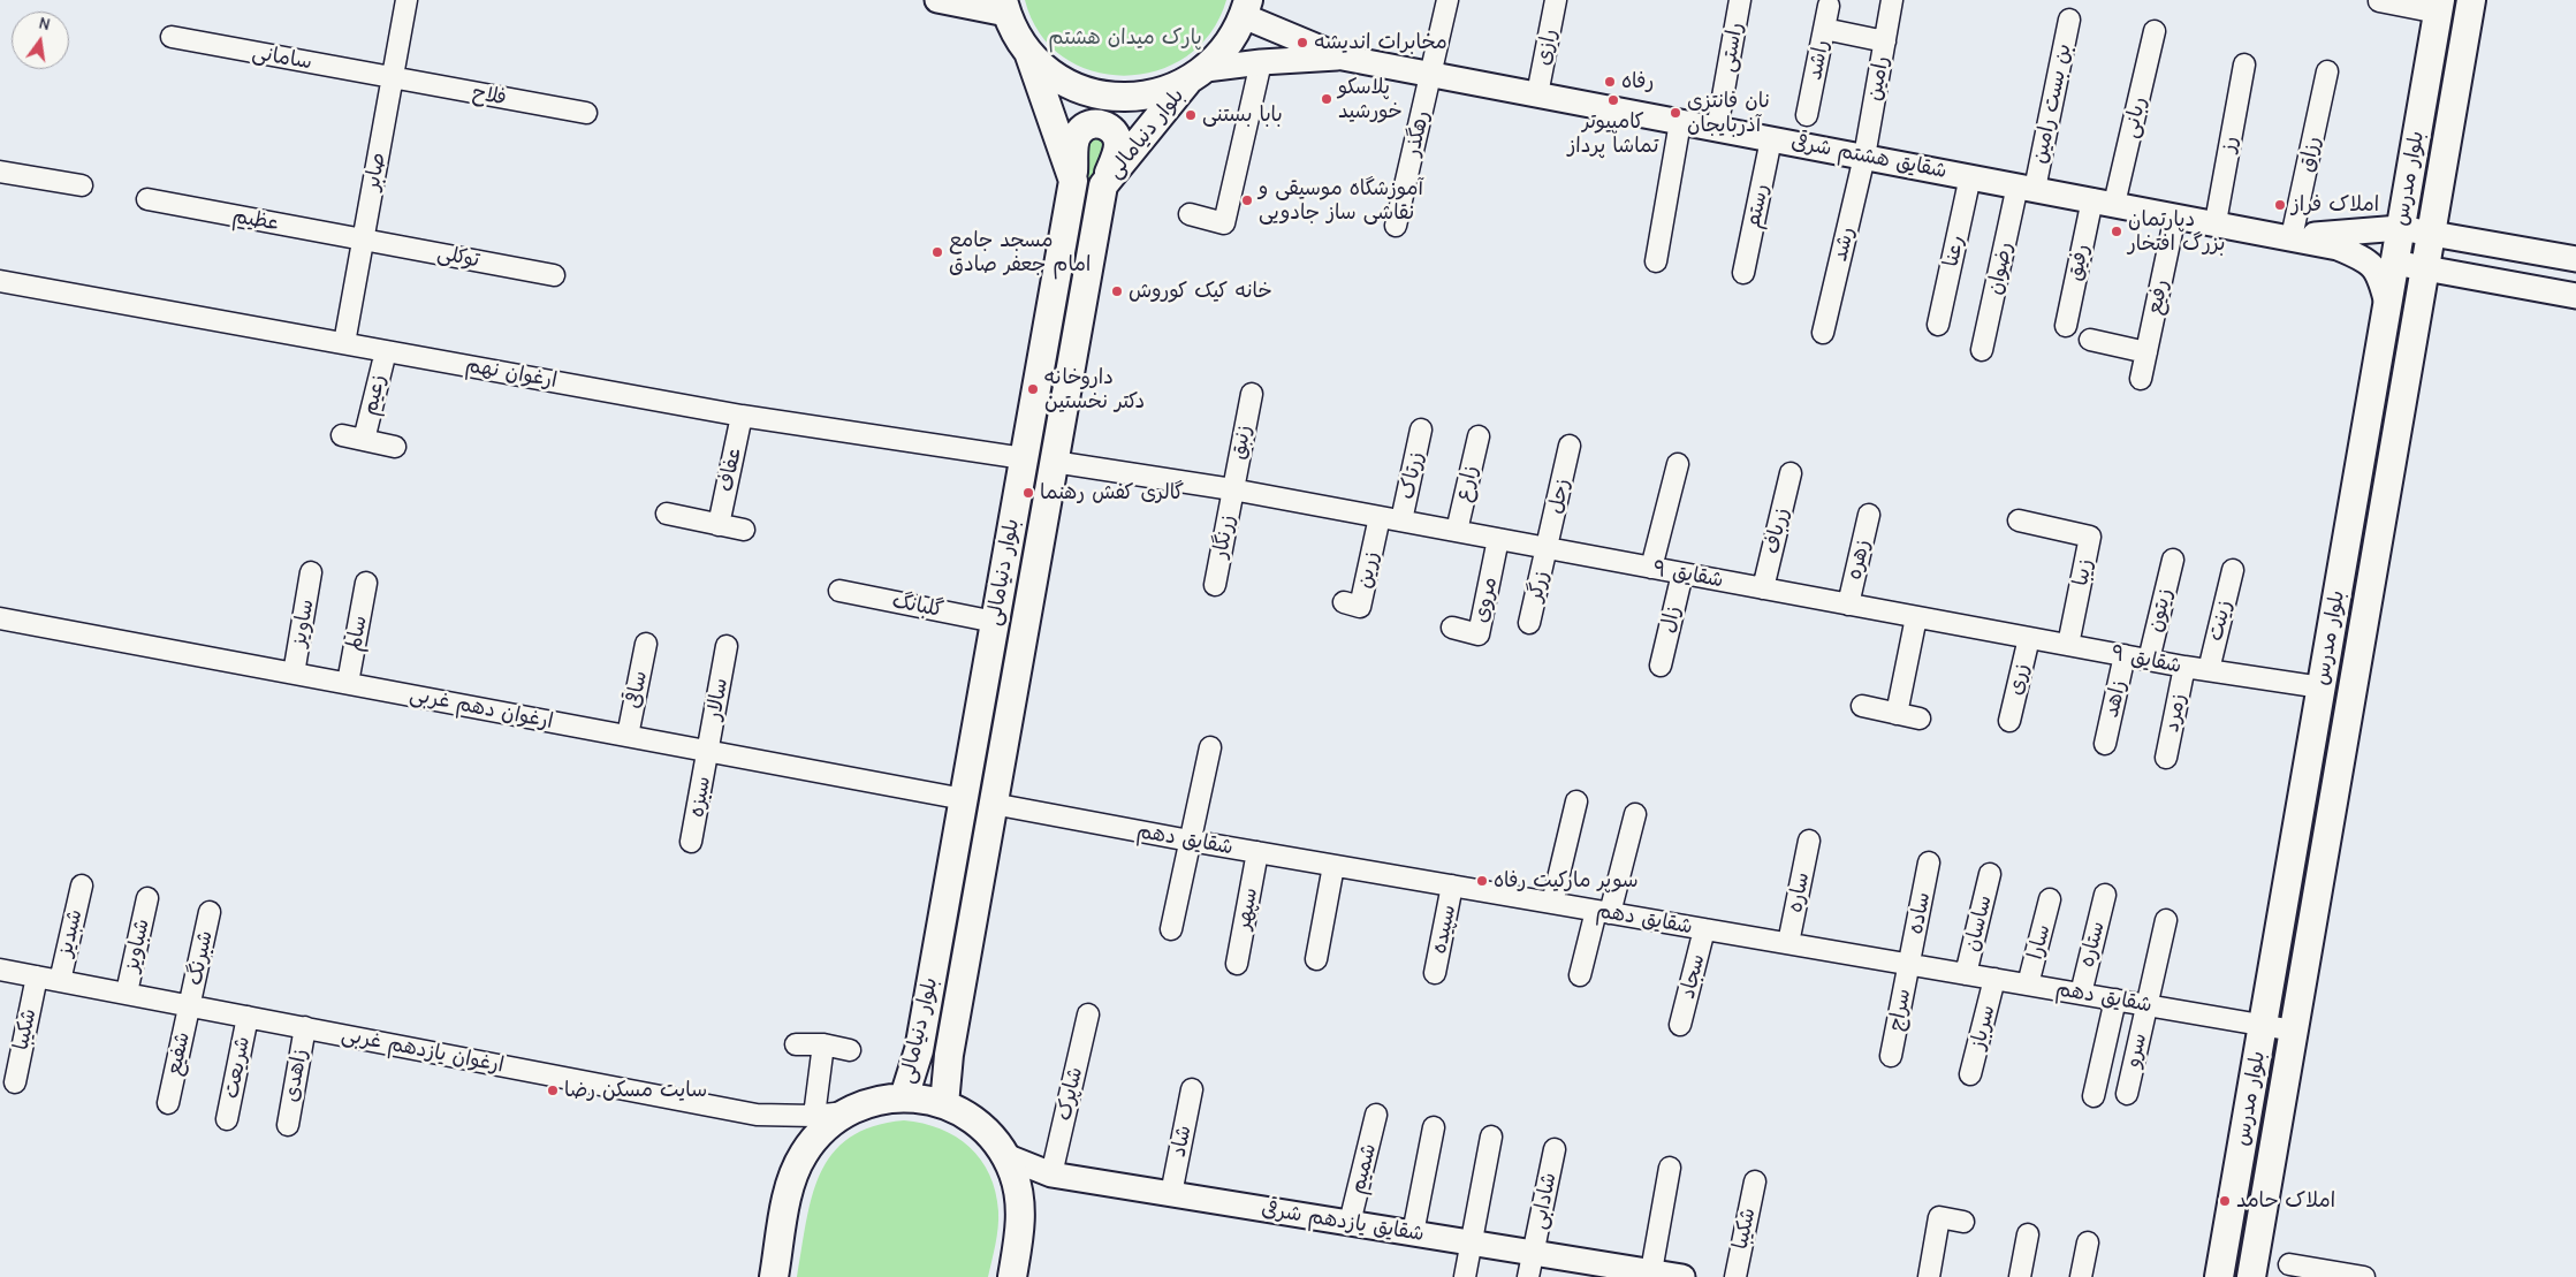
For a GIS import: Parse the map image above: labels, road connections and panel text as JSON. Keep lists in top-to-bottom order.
{
  "streets": {
    "main road": ["بلوار دنیامالی", "بلوار مدرس"],
    "street": [
      "رازی",
      "راستی",
      "سامانی",
      "راشد",
      "رامین",
      "فلاح",
      "بن بست رامین",
      "ربانی",
      "رهگذر",
      "رز",
      "رزاق",
      "شقایق هشتم شرقی",
      "صابر",
      "رستم",
      "عظیم",
      "رشد",
      "رعنا",
      "توکلی",
      "رفیق",
      "رضوان",
      "رفیع",
      "ارغوان نهم",
      "زعیم",
      "زنبق",
      "عفاف",
      "زرتاک",
      "زارع",
      "زحل",
      "زرباف",
      "زرنگار",
      "زهره",
      "زرین",
      "زیبا",
      "شقایق ۹",
      "زرگر",
      "مروی",
      "گلبانگ",
      "زیتون",
      "زال",
      "زینت",
      "ساویز",
      "سالم",
      "زری",
      "ساقی",
      "سالار",
      "زاهد",
      "ارغوان دهم غربی",
      "زمرد",
      "سبزه",
      "شقایق دهم",
      "ساره",
      "سپهر",
      "ساده",
      "ساسان",
      "سپیده",
      "شبدیز",
      "سارا",
      "ستاره",
      "شباویز",
      "شبرنگ",
      "سجاد",
      "سراج",
      "سرباز",
      "شکیبا",
      "ارغوان یازدهم غربی",
      "سرو",
      "شفیع",
      "شریعت",
      "زاهدی",
      "شاپرک",
      "شاد",
      "شمیم",
      "شادابی",
      "شقایق یازدهم شرقی"
    ]
  },
  "crossings": [
    ["رازی", "شقایق هشتم شرقی"],
    ["راستی", "شقایق هشتم شرقی"],
    ["سامانی", "فلاح"],
    ["سامانی", "صابر"],
    ["رامین", "شقایق هشتم شرقی"],
    ["رامین", "رشد"],
    ["فلاح", "صابر"],
    ["بن بست رامین", "شقایق هشتم شرقی"],
    ["بن بست رامین", "رضوان"],
    ["ربانی", "شقایق هشتم شرقی"],
    ["ربانی", "رفیق"],
    ["بلوار دنیامالی", "شقایق هشتم شرقی"],
    ["بلوار دنیامالی", "ارغوان نهم"],
    ["بلوار دنیامالی", "شقایق ۹"],
    ["بلوار دنیامالی", "گلبانگ"],
    ["بلوار دنیامالی", "ارغوان دهم غربی"],
    ["بلوار دنیامالی", "شقایق دهم"],
    ["رهگذر", "شقایق هشتم شرقی"],
    ["رز", "شقایق هشتم شرقی"],
    ["رزاق", "شقایق هشتم شرقی"],
    ["شقایق هشتم شرقی", "بلوار مدرس"],
    ["شقایق هشتم شرقی", "رستم"],
    ["شقایق هشتم شرقی", "رشد"],
    ["شقایق هشتم شرقی", "رعنا"],
    ["شقایق هشتم شرقی", "رفیق"],
    ["شقایق هشتم شرقی", "رضوان"],
    ["شقایق هشتم شرقی", "رفیع"],
    ["صابر", "عظیم"],
    ["صابر", "توکلی"],
    ["صابر", "ارغوان نهم"],
    ["بلوار مدرس", "شقایق ۹"],
    ["بلوار مدرس", "شقایق دهم"],
    ["عظیم", "توکلی"],
    ["ارغوان نهم", "زعیم"],
    ["ارغوان نهم", "عفاف"],
    ["زنبق", "زرنگار"],
    ["زنبق", "شقایق ۹"],
    ["زرتاک", "شقایق ۹"],
    ["زارع", "شقایق ۹"],
    ["زحل", "شقایق ۹"],
    ["زحل", "زرگر"],
    ["زرباف", "شقایق ۹"],
    ["زرنگار", "شقایق ۹"],
    ["زهره", "شقایق ۹"],
    ["زرین", "شقایق ۹"],
    ["زیبا", "شقایق ۹"],
    ["شقایق ۹", "زرگر"],
    ["شقایق ۹", "مروی"],
    ["شقایق ۹", "زیتون"],
    ["شقایق ۹", "زال"],
    ["شقایق ۹", "زینت"],
    ["شقایق ۹", "زری"],
    ["شقایق ۹", "زاهد"],
    ["شقایق ۹", "زمرد"],
    ["ساویز", "ارغوان دهم غربی"],
    ["سالم", "ارغوان دهم غربی"],
    ["ساقی", "ارغوان دهم غربی"],
    ["سالار", "ارغوان دهم غربی"],
    ["سالار", "سبزه"],
    ["ارغوان دهم غربی", "سبزه"],
    ["شقایق دهم", "ساره"],
    ["شقایق دهم", "سپهر"],
    ["شقایق دهم", "ساده"],
    ["شقایق دهم", "ساسان"],
    ["شقایق دهم", "سپیده"],
    ["شقایق دهم", "سارا"],
    ["شقایق دهم", "ستاره"],
    ["شقایق دهم", "سجاد"],
    ["شقایق دهم", "سراج"],
    ["شقایق دهم", "سرباز"],
    ["شقایق دهم", "سرو"],
    ["ساده", "سراج"],
    ["شبدیز", "ارغوان یازدهم غربی"],
    ["شباویز", "ارغوان یازدهم غربی"],
    ["شبرنگ", "ارغوان یازدهم غربی"],
    ["شبرنگ", "شفیع"],
    ["شکیبا", "ارغوان یازدهم غربی"],
    ["ارغوان یازدهم غربی", "شفیع"],
    ["ارغوان یازدهم غربی", "شریعت"],
    ["ارغوان یازدهم غربی", "زاهدی"],
    ["شاپرک", "شقایق یازدهم شرقی"],
    ["شاد", "شقایق یازدهم شرقی"],
    ["شمیم", "شقایق یازدهم شرقی"],
    ["شادابی", "شقایق یازدهم شرقی"]
  ],
  "parks": ["پارک میدان هشتم"],
  "places": [
    "مخابرات اندیشه",
    "رفاه",
    "پلاسکو خورشید",
    "کامپیوتر تماشا پرداز",
    "نان فانتزی آذربایجان",
    "بابا بستنی",
    "آموزشگاه موسیقی و نقاشی ساز جادویی",
    "املاک فراز",
    "دپارتمان بزرگ افتخار",
    "مسجد جامع امام جعفر صادق",
    "خانه کیک کوروش",
    "داروخانه دکتر نخستین",
    "گالری کفش رهنما",
    "سوپر مارکیت رفاه",
    "سایت مسکن رضا",
    "املاک حامد"
  ],
  "north": "top"
}
